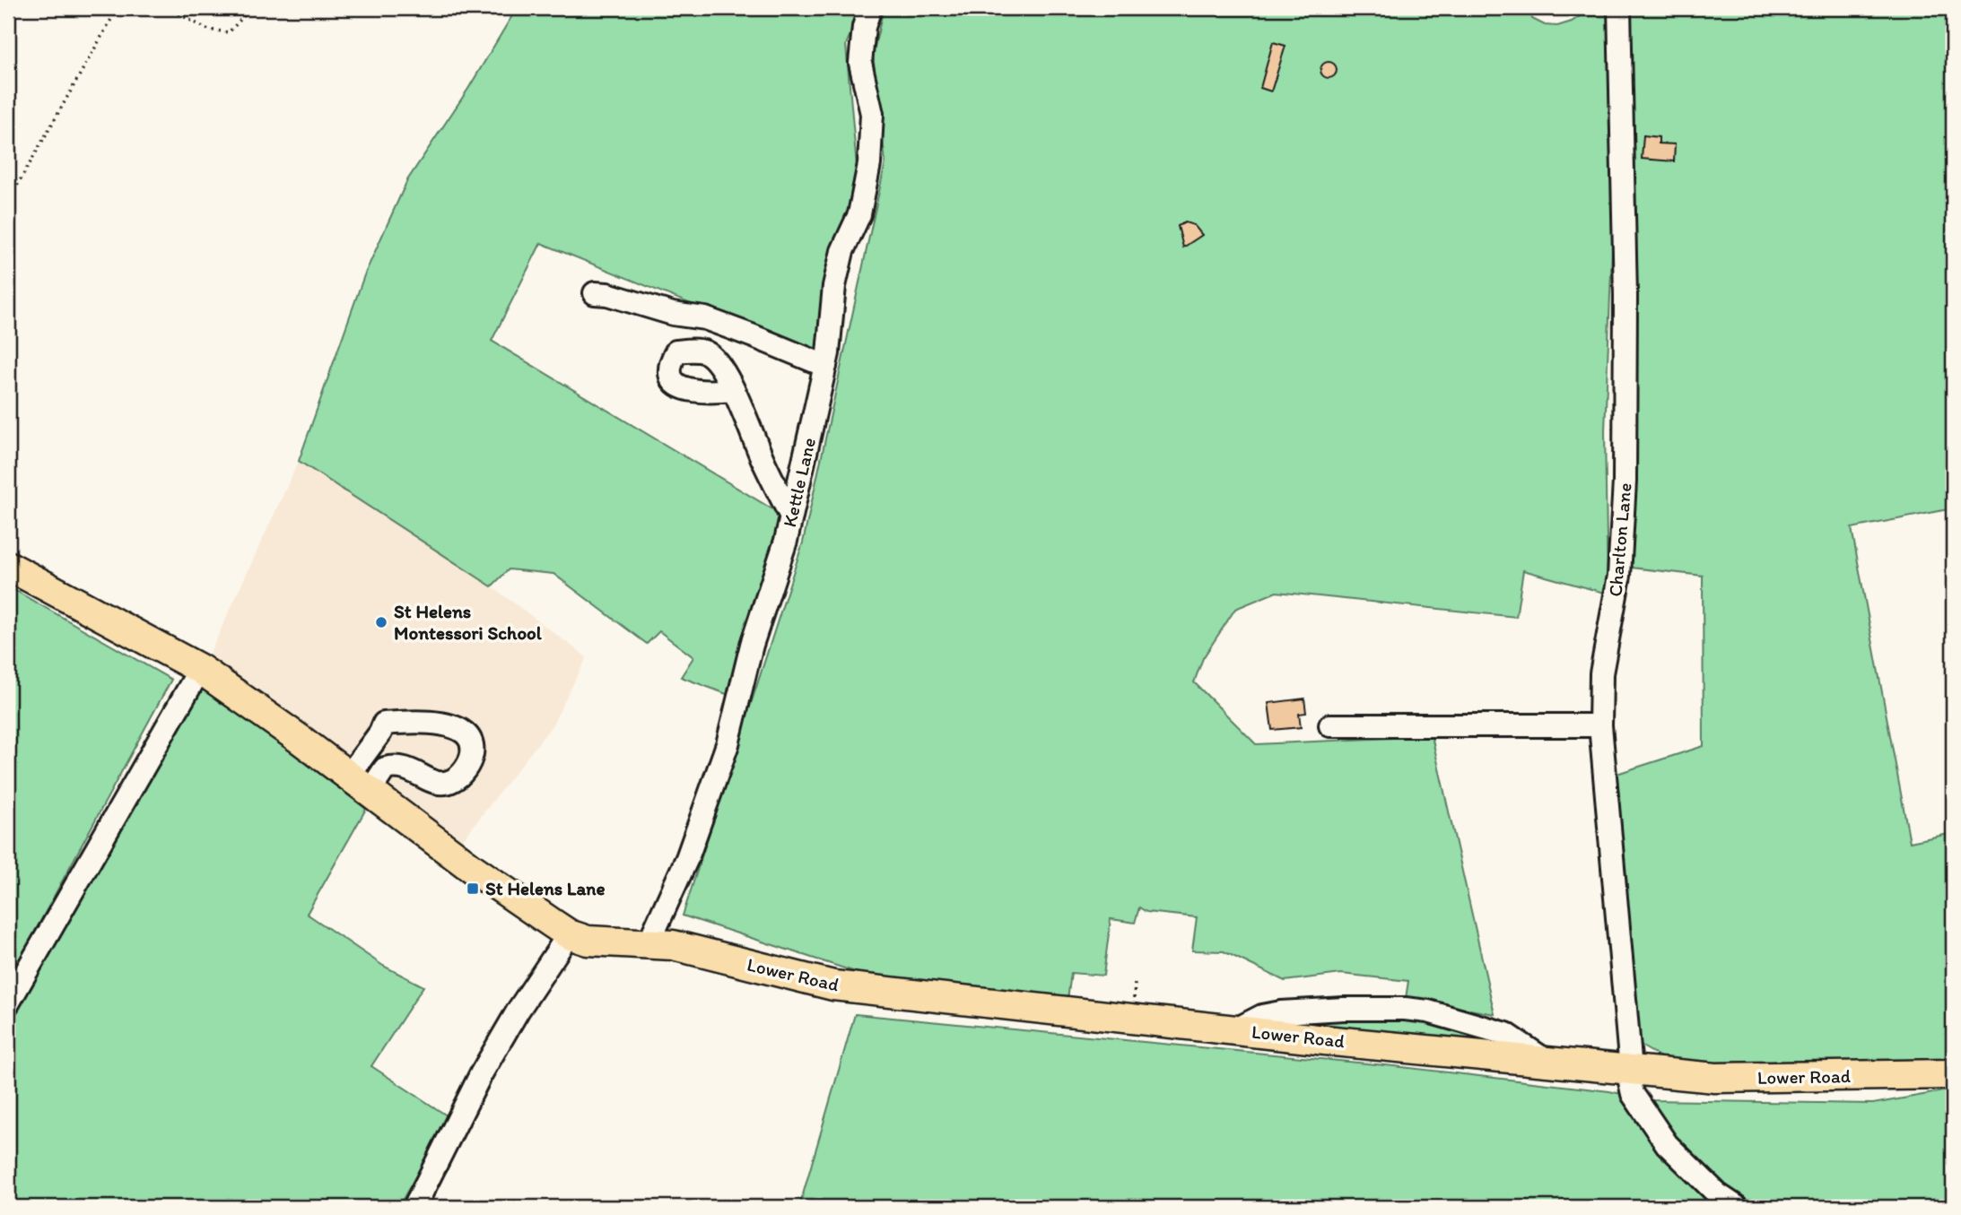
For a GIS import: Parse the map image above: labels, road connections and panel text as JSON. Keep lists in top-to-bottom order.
{
  "streets": {
    "main road": ["Lower Road"],
    "street": ["Kettle Lane", "Charlton Lane"]
  },
  "crossings": [
    ["Kettle Lane", "Lower Road"],
    ["Charlton Lane", "Lower Road"]
  ],
  "places": {
    "other": ["St Helens Montessori School"],
    "transit": ["St Helens Lane"]
  }
}
